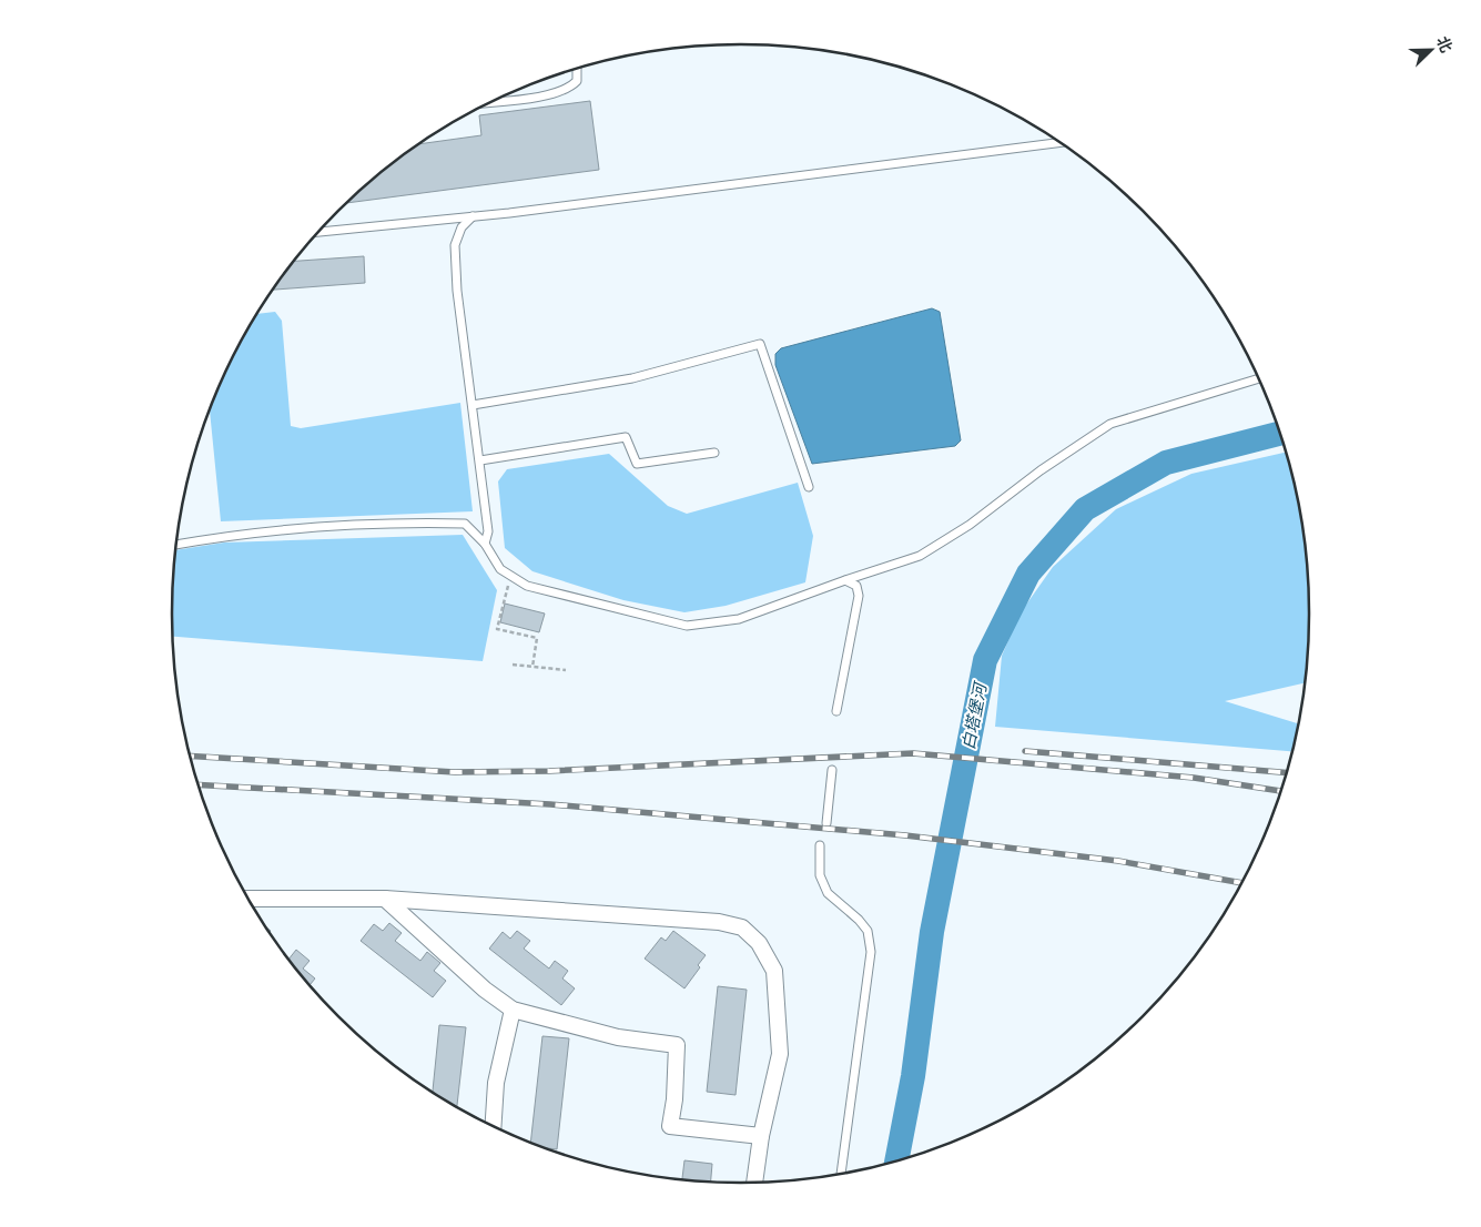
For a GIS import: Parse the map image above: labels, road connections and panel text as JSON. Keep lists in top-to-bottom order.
{
  "water": ["白塔堡河"],
  "north": "top right"
}
